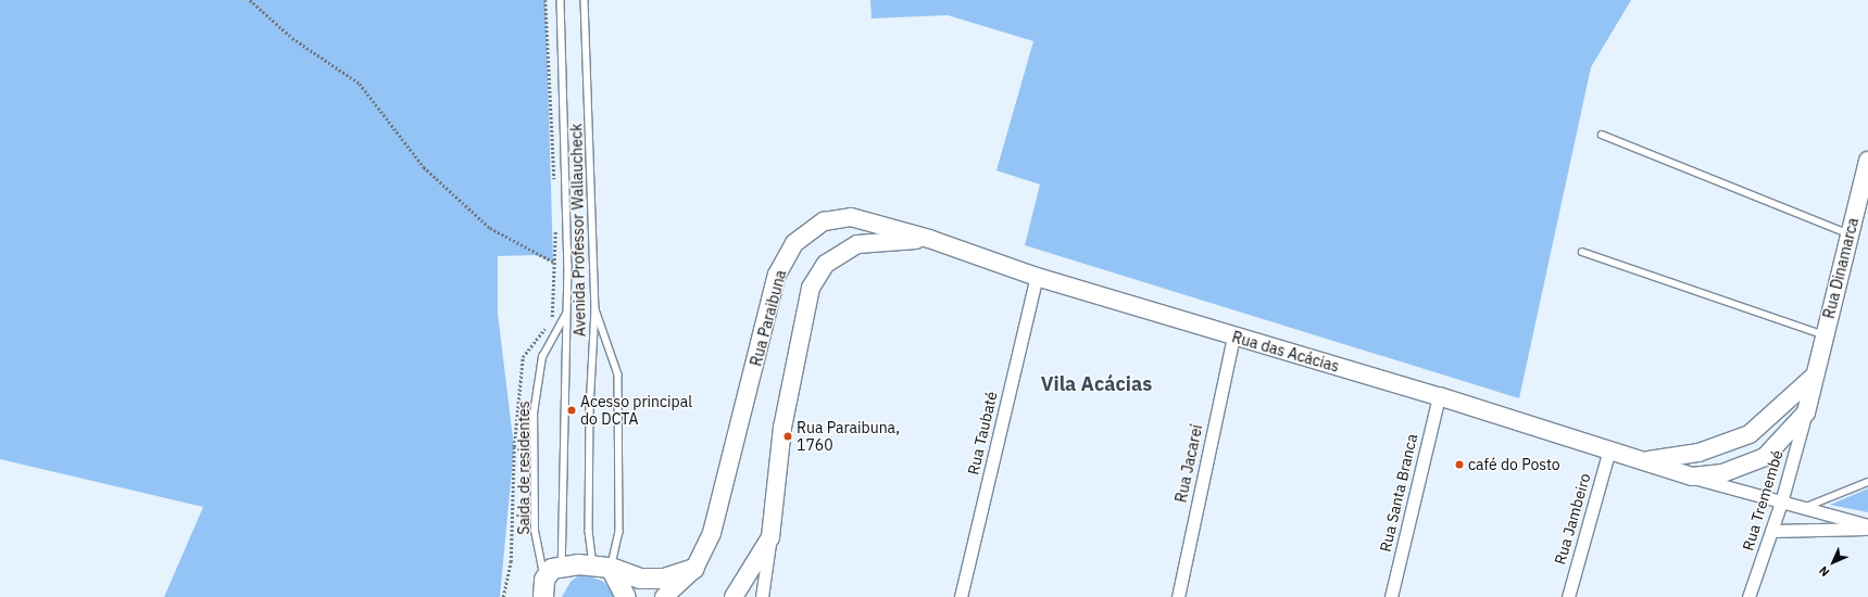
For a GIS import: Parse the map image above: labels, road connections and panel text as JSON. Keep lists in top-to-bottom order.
{
  "streets": {
    "main road": ["Rua Dinamarca", "Rua Paraibuna", "Rua das Acácias"],
    "street": [
      "Rua Taubaté",
      "Rua Jacareí",
      "Rua Santa Branca",
      "Rua Tremembé",
      "Rua Jambeiro"
    ],
    "lane": ["Avenida Professor Wallaucheck", "Saída de residentes"]
  },
  "crossings": [
    ["Avenida Professor Wallaucheck", "Saída de residentes"],
    ["Rua Dinamarca", "Rua das Acácias"],
    ["Rua Paraibuna", "Rua das Acácias"],
    ["Rua das Acácias", "Rua Taubaté"],
    ["Rua das Acácias", "Rua Jacareí"],
    ["Rua das Acácias", "Rua Santa Branca"],
    ["Rua das Acácias", "Rua Tremembé"],
    ["Rua das Acácias", "Rua Jambeiro"]
  ],
  "districts": ["Vila Acácias"],
  "places": ["Acesso principal do DCTA", "Rua Paraibuna, 1760", "café do Posto"],
  "north": "bottom left"
}
